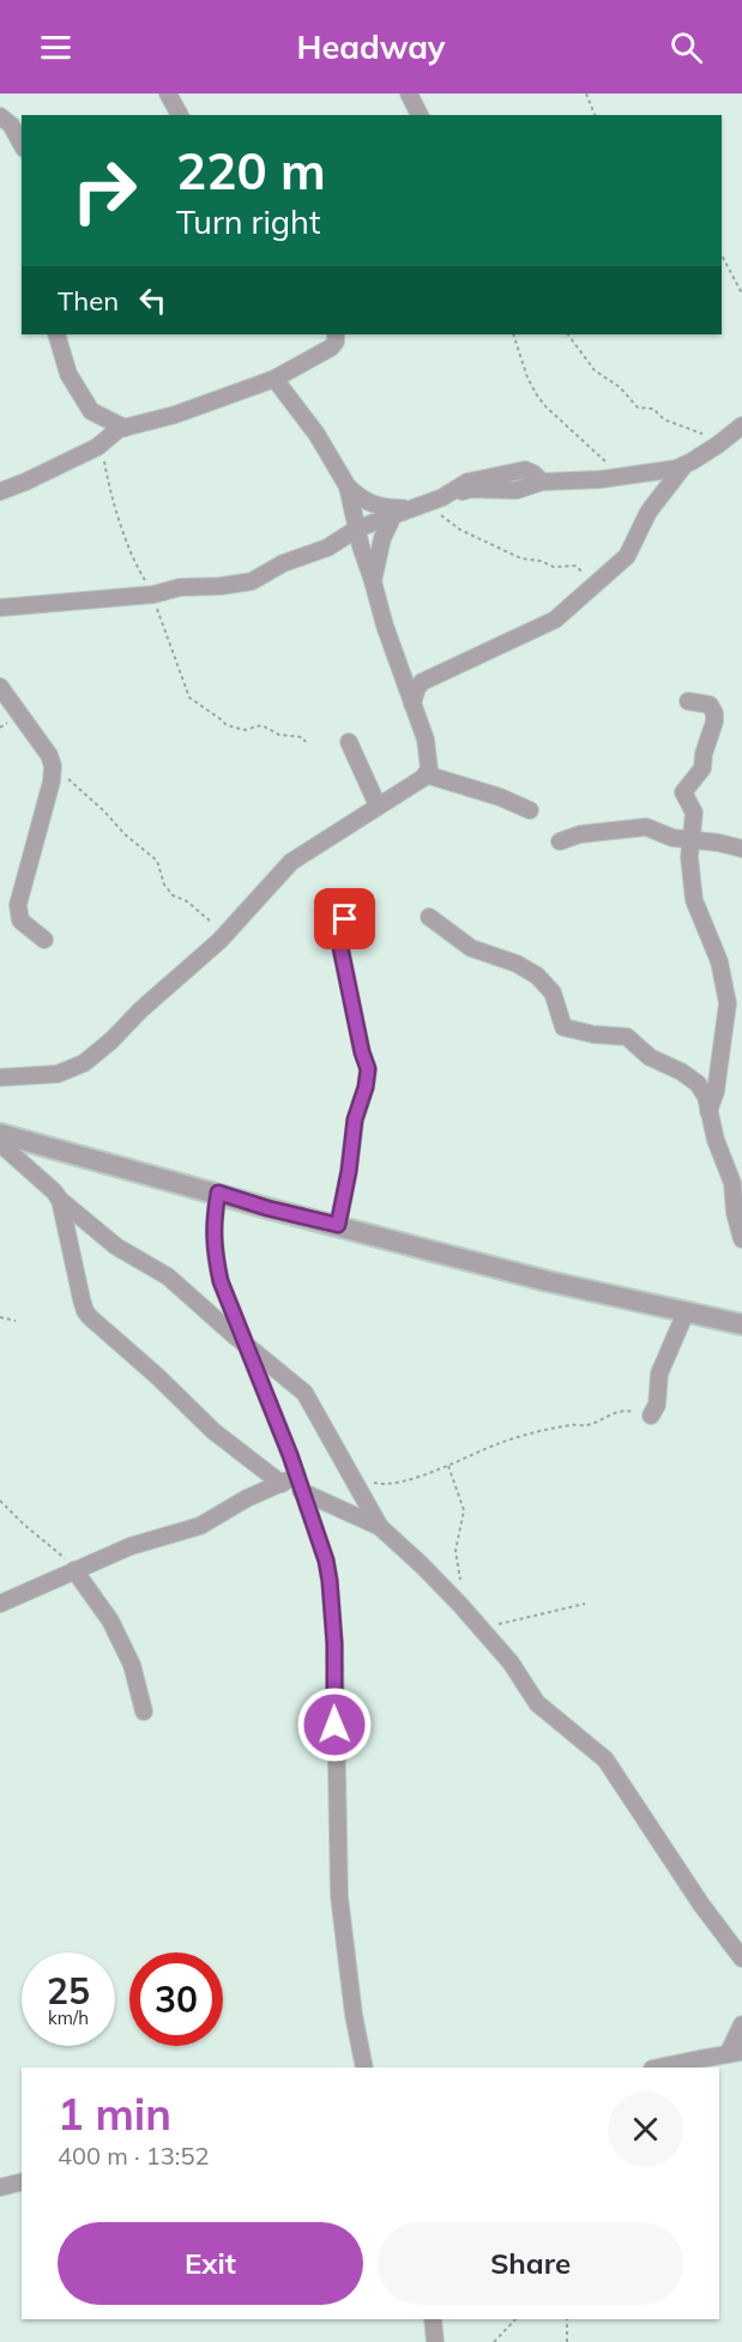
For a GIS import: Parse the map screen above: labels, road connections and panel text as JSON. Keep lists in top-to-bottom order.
{
  "page": {
    "header": "Headway",
    "turn": ["220 m", "Turn right"],
    "then": "Then",
    "speed": "25 km/h",
    "limit": "30",
    "heading": ["1 min", "400 m · 13:52"],
    "buttons": ["Exit", "Share"]
  }
}
